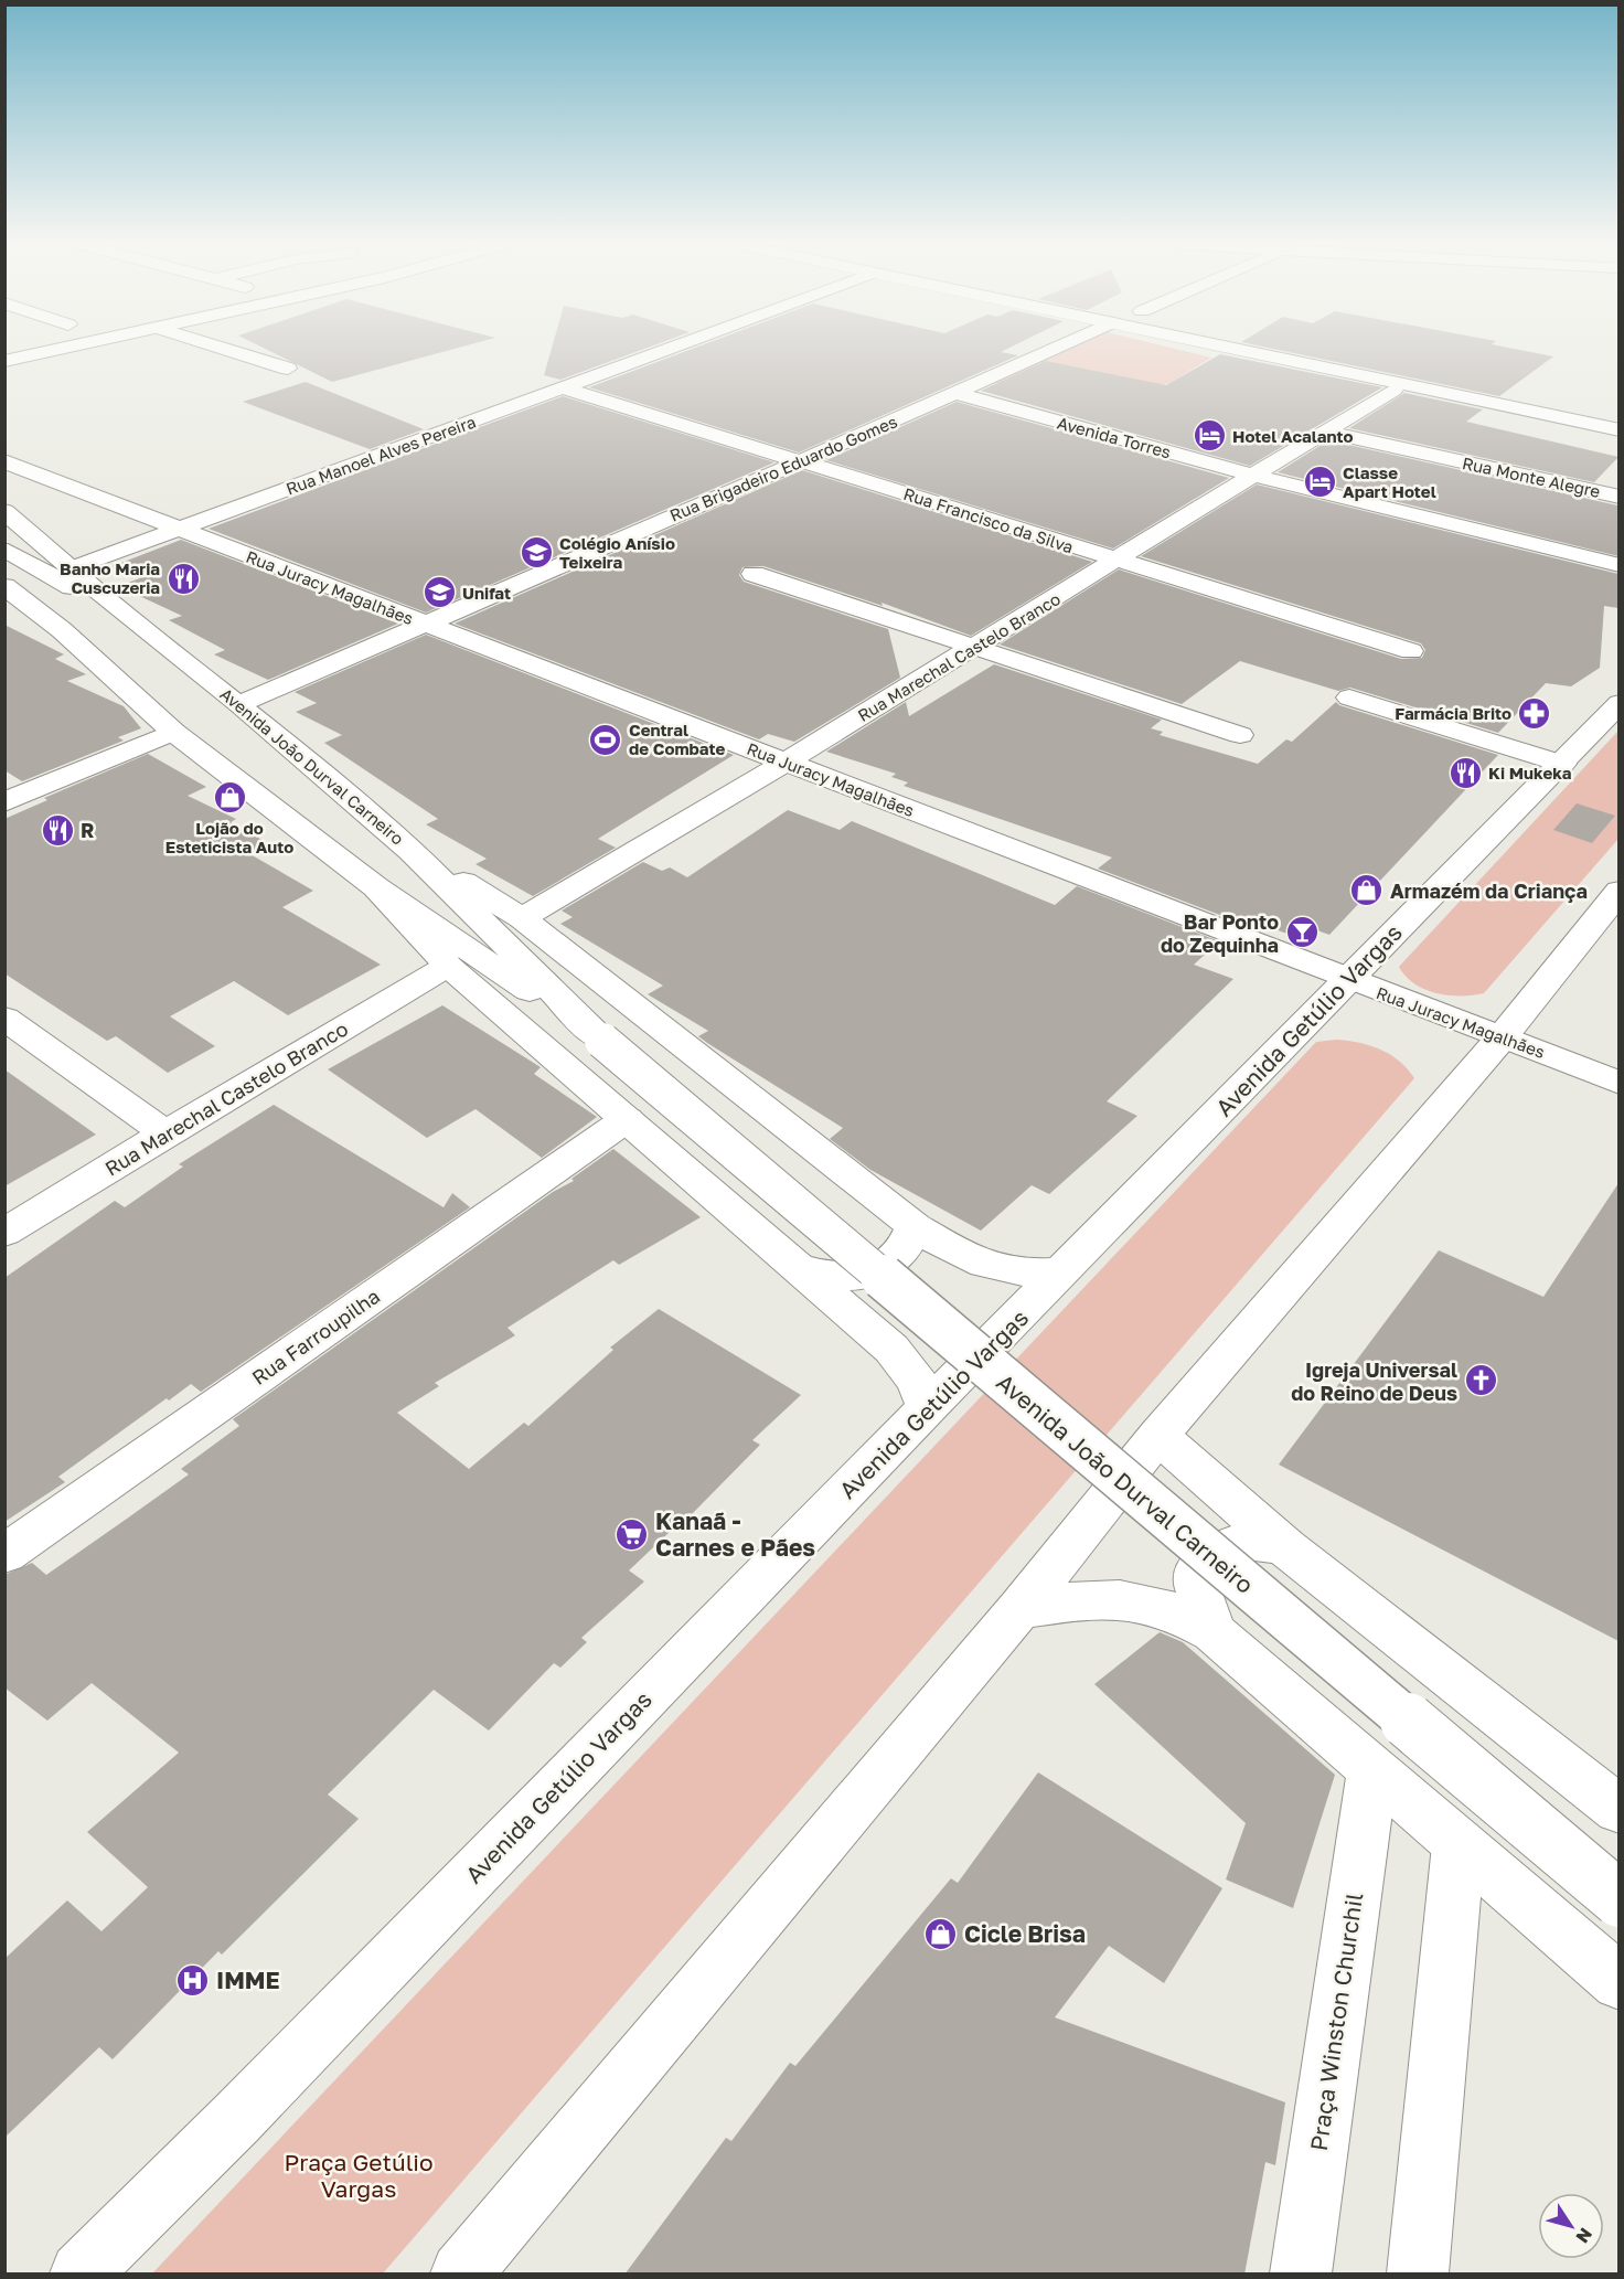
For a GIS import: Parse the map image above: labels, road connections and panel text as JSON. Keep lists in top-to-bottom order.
{
  "streets": {
    "main road": [
      "Avenida Torres",
      "Rua Manoel Alves Pereira",
      "Rua Brigadeiro Eduardo Gomes",
      "Rua Monte Alegre",
      "Rua Francisco da Silva",
      "Rua Juracy Magalhães",
      "Rua Marechal Castelo Branco",
      "Avenida João Durval Carneiro",
      "Avenida Getúlio Vargas",
      "Rua Farroupilha",
      "Praça Winston Churchil"
    ]
  },
  "crossings": [
    ["Avenida Torres", "Rua Brigadeiro Eduardo Gomes"],
    ["Avenida Torres", "Rua Marechal Castelo Branco"],
    ["Rua Manoel Alves Pereira", "Rua Francisco da Silva"],
    ["Rua Manoel Alves Pereira", "Rua Juracy Magalhães"],
    ["Rua Manoel Alves Pereira", "Avenida João Durval Carneiro"],
    ["Rua Brigadeiro Eduardo Gomes", "Rua Francisco da Silva"],
    ["Rua Brigadeiro Eduardo Gomes", "Rua Juracy Magalhães"],
    ["Rua Brigadeiro Eduardo Gomes", "Avenida João Durval Carneiro"],
    ["Rua Monte Alegre", "Rua Marechal Castelo Branco"],
    ["Rua Francisco da Silva", "Rua Marechal Castelo Branco"],
    ["Rua Juracy Magalhães", "Rua Marechal Castelo Branco"],
    ["Rua Juracy Magalhães", "Avenida Getúlio Vargas"]
  ],
  "parks": ["Praça Getúlio Vargas"],
  "places": {
    "hotel": ["Hotel Acalanto", "Classe Apart Hotel"],
    "school or university": ["Colégio Anísio Teixeira", "Unifat"],
    "restaurant": ["Banho Maria Cuscuzeria", "Ki Mukeka", "R"],
    "pharmacy": ["Farmácia Brito"],
    "sports": ["Central de Combate"],
    "shop": ["Lojão do Esteticista Auto", "Armazém da Criança", "Cicle Brisa"],
    "bar": ["Bar Ponto do Zequinha"],
    "church": ["Igreja Universal do Reino de Deus"],
    "supermarket": ["Kanaã - Carnes e Pães"],
    "hospital": ["IMME"]
  },
  "north": "bottom right"
}
